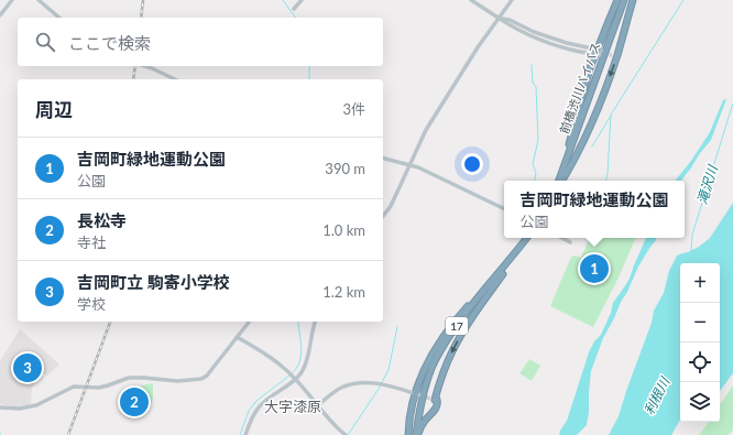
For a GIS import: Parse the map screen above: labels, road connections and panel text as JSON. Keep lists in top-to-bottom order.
{
  "streets": {
    "highway": ["前橋渋川バイパス", "17"]
  },
  "districts": ["大字漆原"],
  "water": ["滝沢川", "利根川"],
  "page": {
    "search": "ここで検索",
    "heading": ["周辺", "3件"],
    "list": [
      {
        "mark": "1",
        "name": "吉岡町緑地運動公園",
        "note": "公園",
        "value": "390 m"
      },
      {
        "mark": "2",
        "name": "長松寺",
        "note": "寺社",
        "value": "1.0 km"
      },
      {
        "mark": "3",
        "name": "吉岡町立 駒寄小学校",
        "note": "学校",
        "value": "1.2 km"
      }
    ],
    "popup": ["吉岡町緑地運動公園", "公園"],
    "pins": ["1", "3", "2"],
    "map_buttons": ["+", "−"]
  }
}
